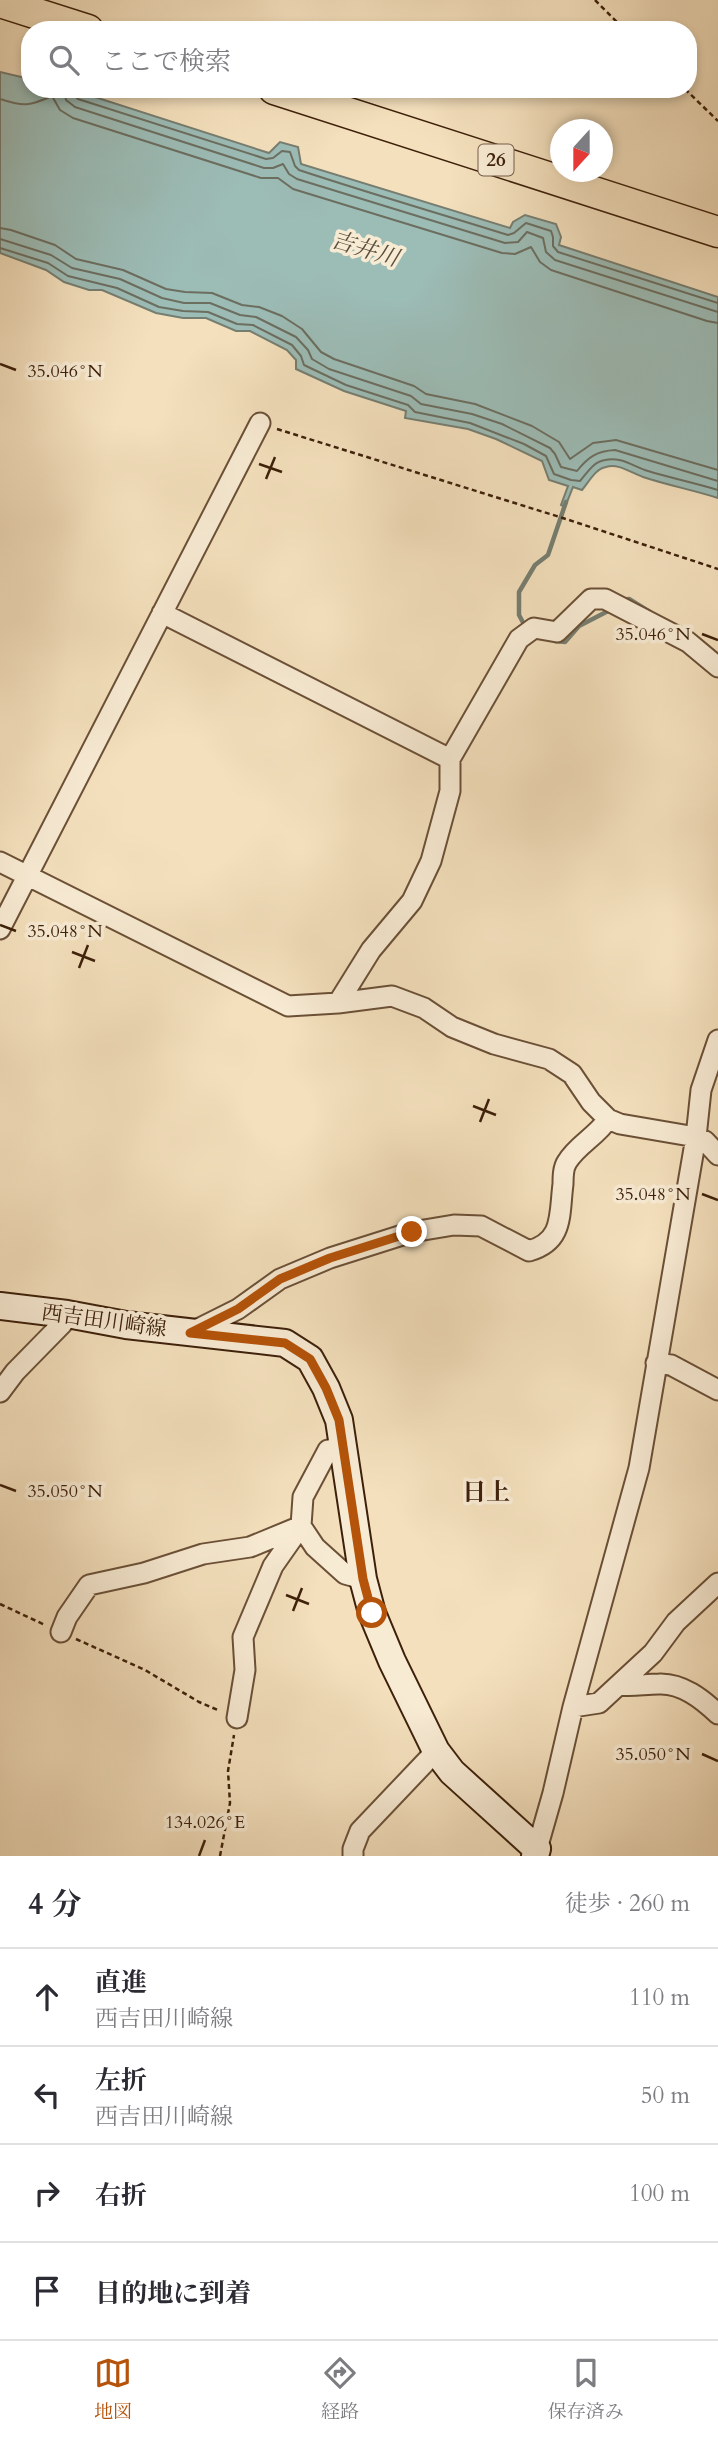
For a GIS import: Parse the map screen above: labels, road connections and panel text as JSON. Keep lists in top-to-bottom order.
{
  "streets": {
    "main road": ["26", "西吉田川崎線"]
  },
  "districts": ["日上"],
  "water": ["吉井川"],
  "north": "bottom",
  "page": {
    "search": "ここで検索",
    "heading": ["4 分", "徒歩 · 260 m"],
    "list": [
      ["直進", "西吉田川崎線", "110 m"],
      ["左折", "西吉田川崎線", "50 m"],
      ["右折", "100 m"],
      "目的地に到着"
    ],
    "nav": ["地図", "経路", "保存済み"]
  },
  "coordinates": [
    "35.046°N",
    "35.048°N",
    "35.050°N",
    "134.026°E"
  ]
}
